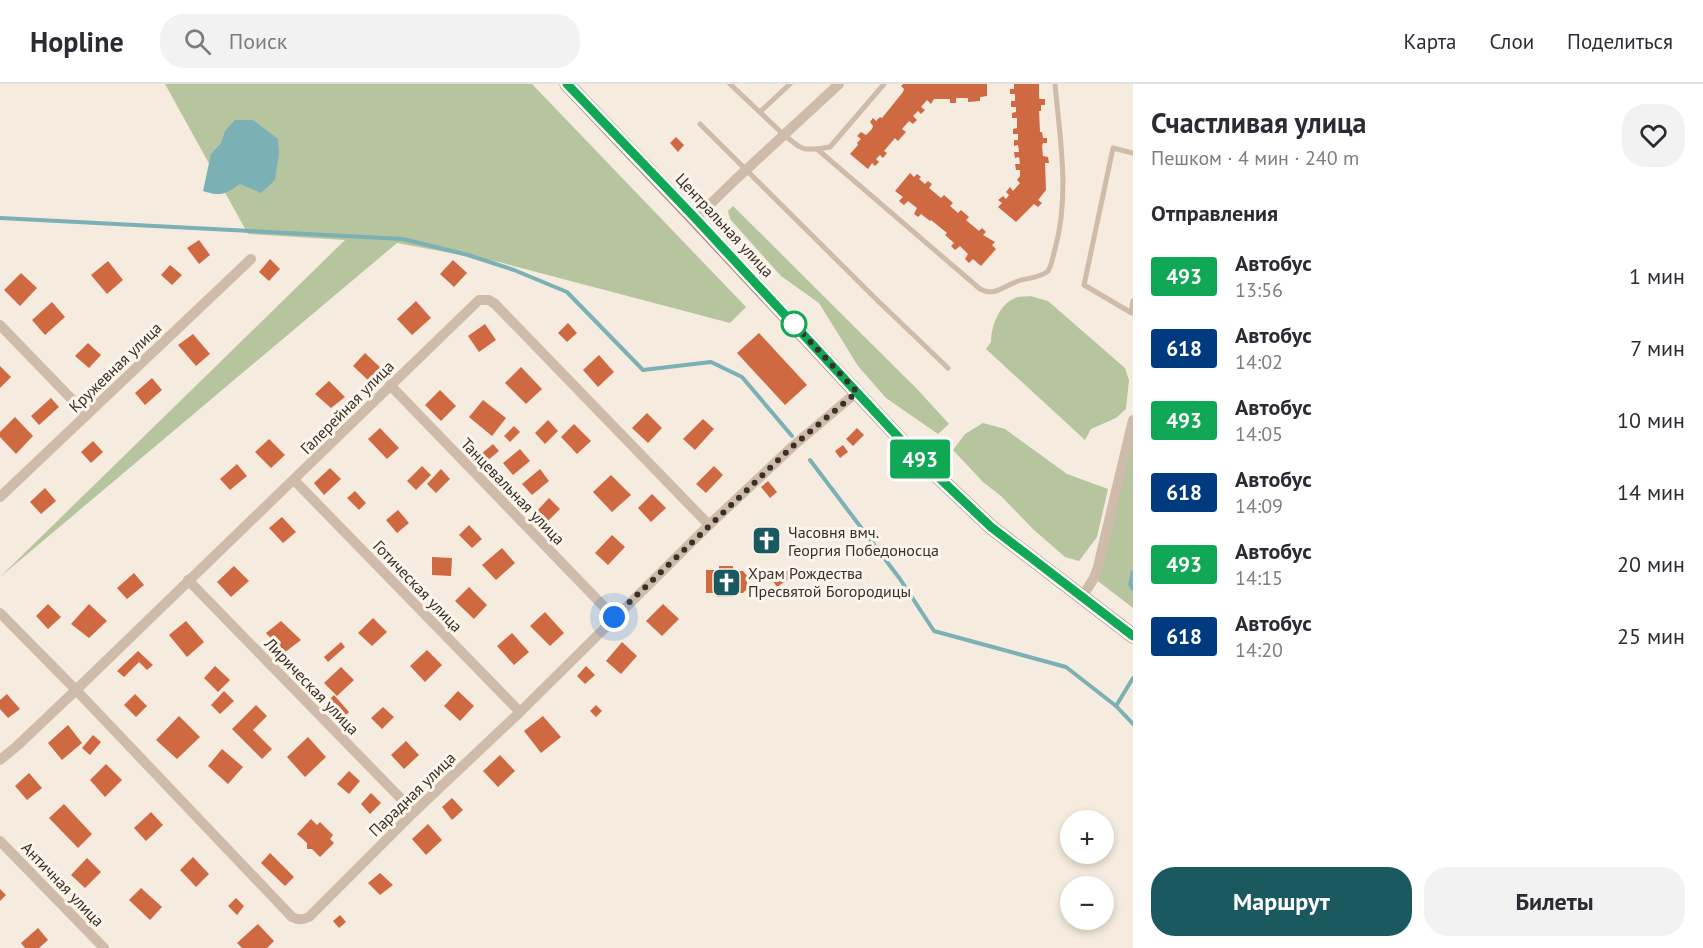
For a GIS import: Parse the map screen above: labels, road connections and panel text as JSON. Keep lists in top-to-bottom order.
{
  "streets": {
    "main road": ["Центральная улица"],
    "street": [
      "Кружевная улица",
      "Галерейная улица",
      "Танцевальная улица",
      "Готическая улица",
      "Лирическая улица",
      "Парадная улица",
      "Античная улица"
    ]
  },
  "crossings": [
    ["Центральная улица", "Парадная улица"],
    ["Галерейная улица", "Танцевальная улица"],
    ["Галерейная улица", "Готическая улица"],
    ["Галерейная улица", "Лирическая улица"],
    ["Галерейная улица", "Парадная улица"],
    ["Танцевальная улица", "Парадная улица"],
    ["Готическая улица", "Парадная улица"],
    ["Лирическая улица", "Парадная улица"]
  ],
  "places": {
    "church": ["Часовня вмч. Георгия Победоносца", "Храм Рождества Пресвятой Богородицы"]
  },
  "lines": ["bus line 493"],
  "page": {
    "header": "Hopline",
    "search": "Поиск",
    "nav": ["Карта", "Слои", "Поделиться"],
    "on_map": "493",
    "heading": [
      ["Счастливая улица", "Пешком · 4 мин · 240 m"],
      "Отправления"
    ],
    "list": [
      {
        "mark": "493",
        "name": "Автобус",
        "note": "13:56",
        "value": "1 мин"
      },
      {
        "mark": "618",
        "name": "Автобус",
        "note": "14:02",
        "value": "7 мин"
      },
      {
        "mark": "493",
        "name": "Автобус",
        "note": "14:05",
        "value": "10 мин"
      },
      {
        "mark": "618",
        "name": "Автобус",
        "note": "14:09",
        "value": "14 мин"
      },
      {
        "mark": "493",
        "name": "Автобус",
        "note": "14:15",
        "value": "20 мин"
      },
      {
        "mark": "618",
        "name": "Автобус",
        "note": "14:20",
        "value": "25 мин"
      }
    ],
    "map_buttons": ["+", "−"],
    "buttons": ["Маршрут", "Билеты"]
  }
}
